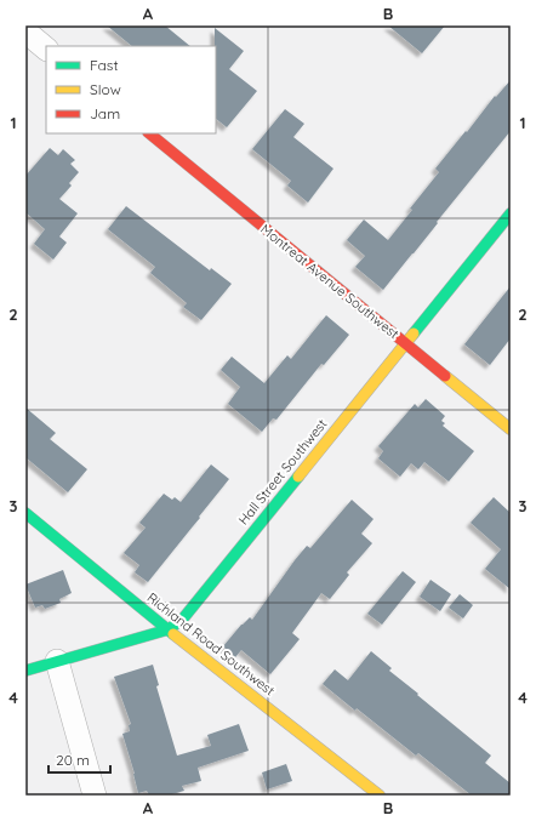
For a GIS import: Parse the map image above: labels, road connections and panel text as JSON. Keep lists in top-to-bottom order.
{
  "streets": {
    "street": ["Montreat Avenue Southwest", "Hall Street Southwest", "Richland Road Southwest"]
  },
  "crossings": [
    ["Montreat Avenue Southwest", "Hall Street Southwest"],
    ["Hall Street Southwest", "Richland Road Southwest"]
  ],
  "legend": ["Fast", "Slow", "Jam"],
  "scale_bar": "20 m",
  "grid": {
    "columns": ["A", "B"],
    "rows": [
      "1",
      "2",
      "3",
      "4"
    ]
  }
}
